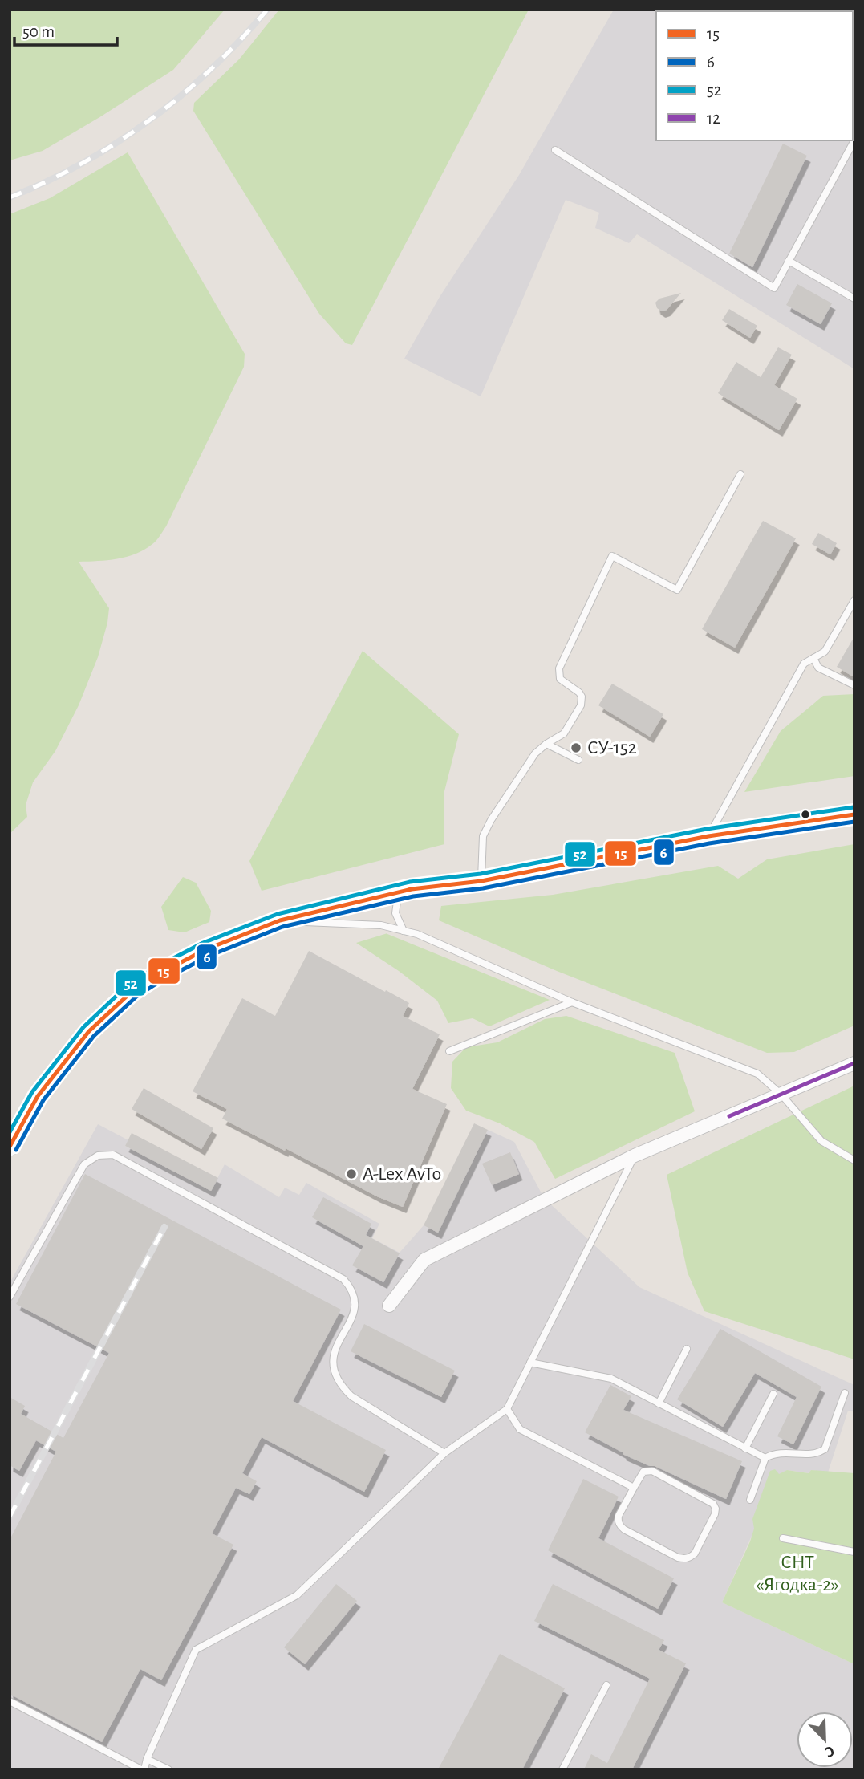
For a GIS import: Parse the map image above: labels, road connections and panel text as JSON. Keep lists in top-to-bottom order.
{
  "parks": ["СНТ «Ягодка-2»"],
  "places": ["СУ-152", "A-Lex AvTo"],
  "lines": [
    "transit line 52",
    "transit line 15",
    "transit line 6",
    "transit line 12"
  ],
  "legend": [
    "15",
    "6",
    "52",
    "12"
  ],
  "scale_bar": "50 m",
  "north": "bottom right"
}
